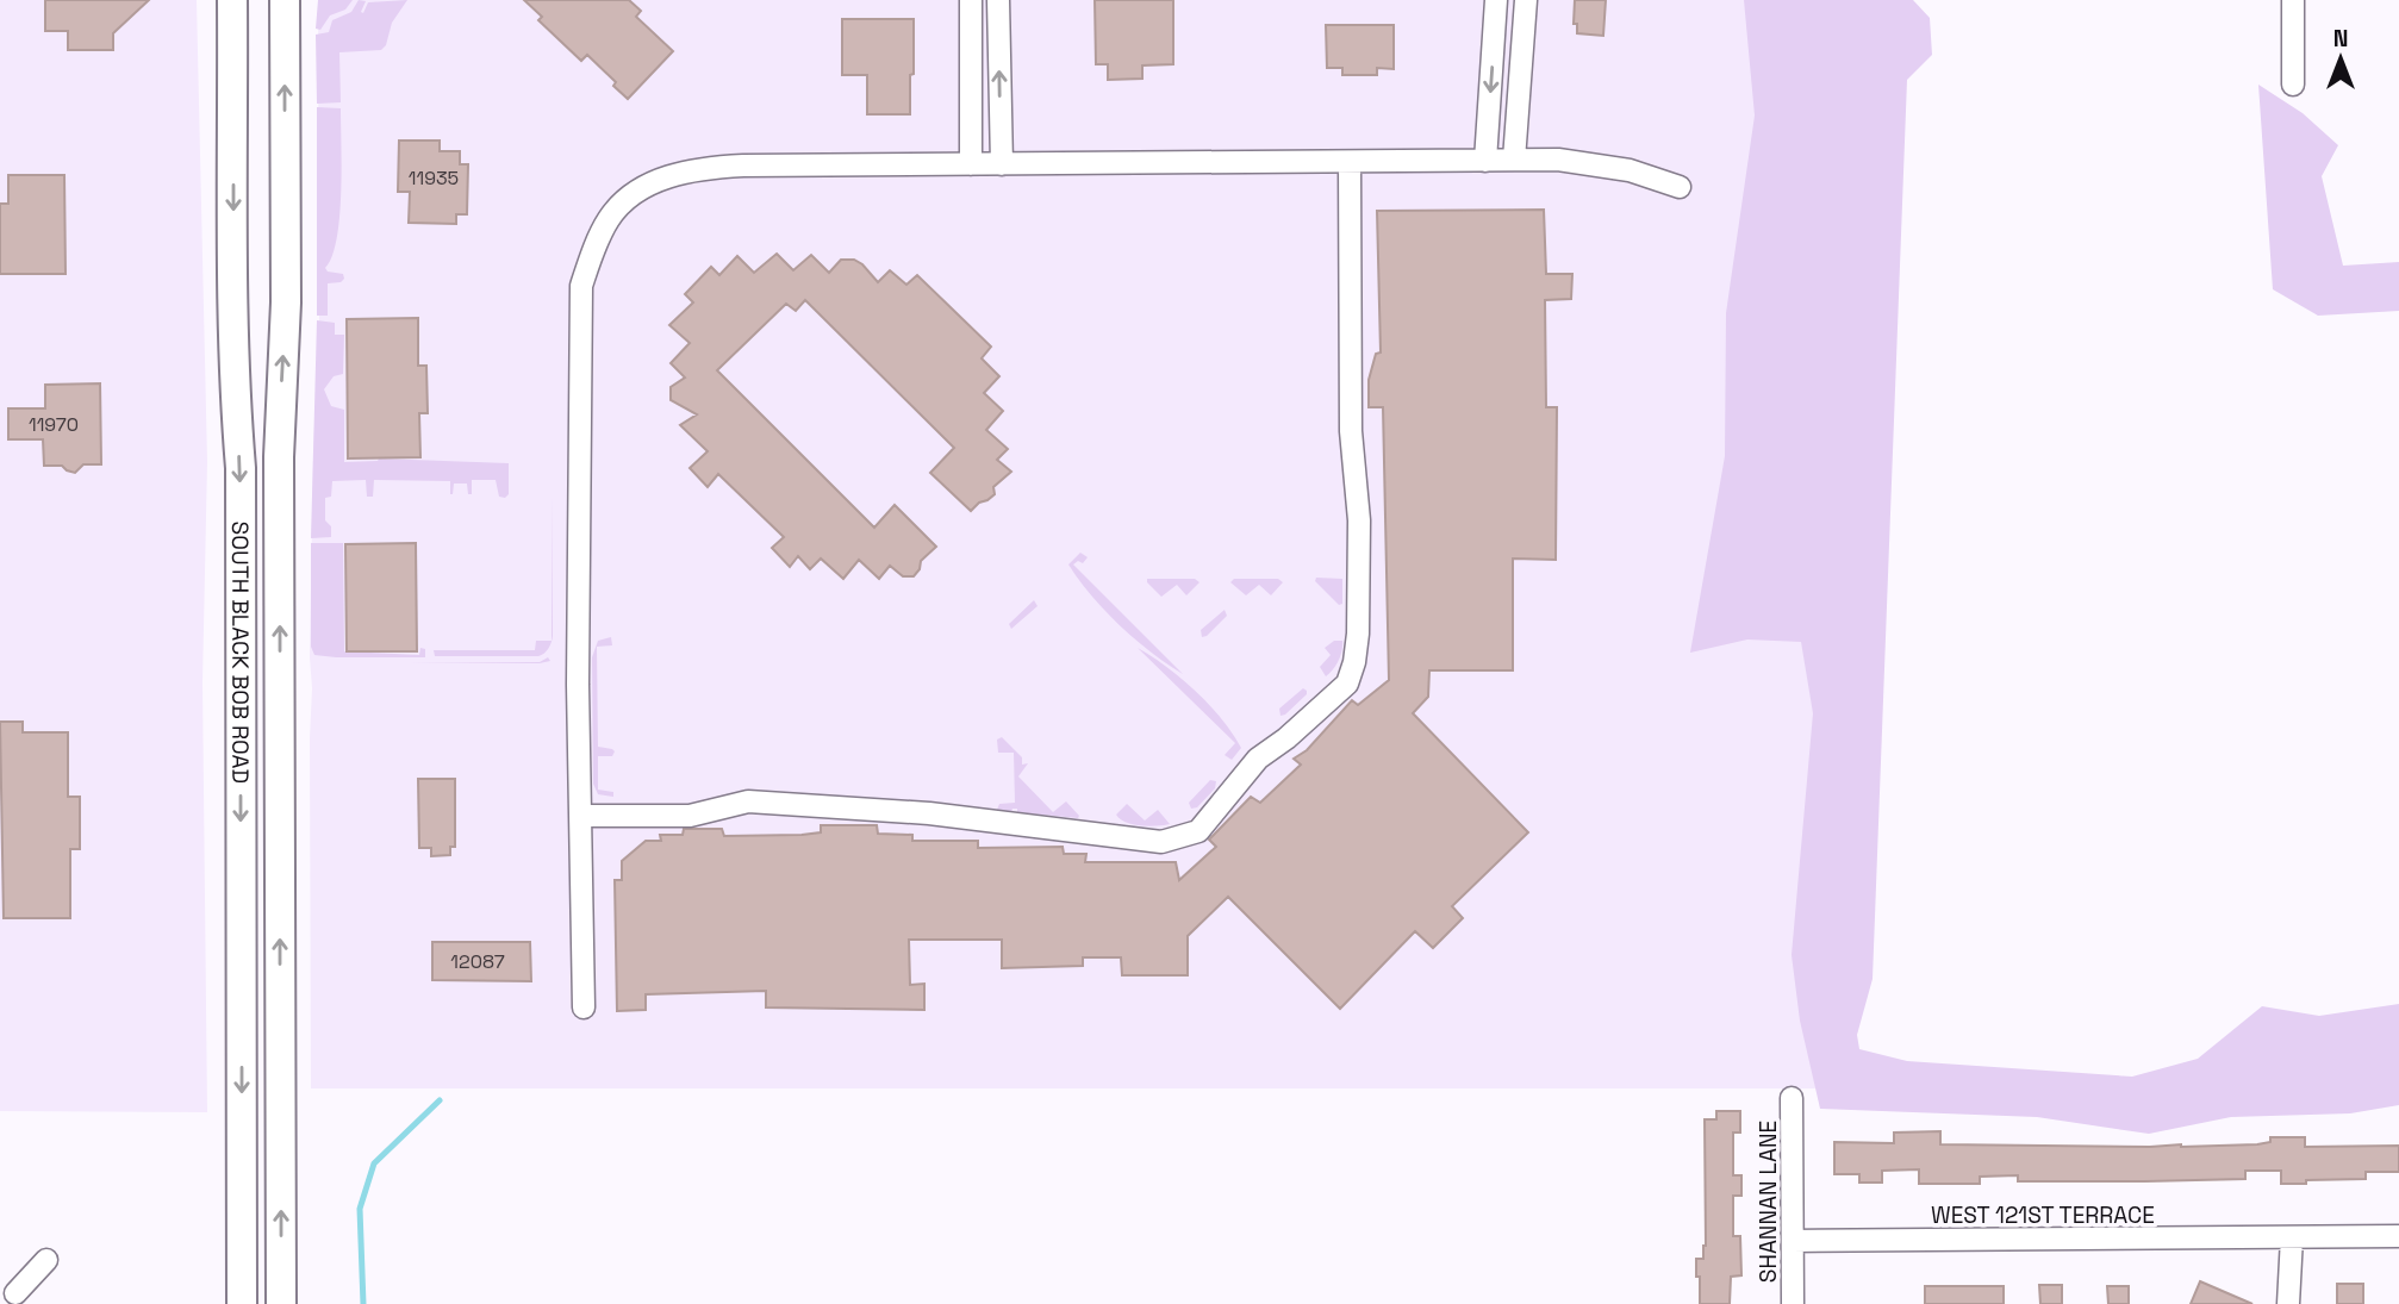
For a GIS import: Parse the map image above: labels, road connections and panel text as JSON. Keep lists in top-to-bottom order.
{
  "streets": {
    "main road": ["SOUTH BLACK BOB ROAD"],
    "street": ["SHANNAN LANE", "WEST 121ST TERRACE"]
  },
  "crossings": [
    ["SHANNAN LANE", "WEST 121ST TERRACE"]
  ],
  "house_numbers": ["11935", "11970", "12087"],
  "north": "top"
}
